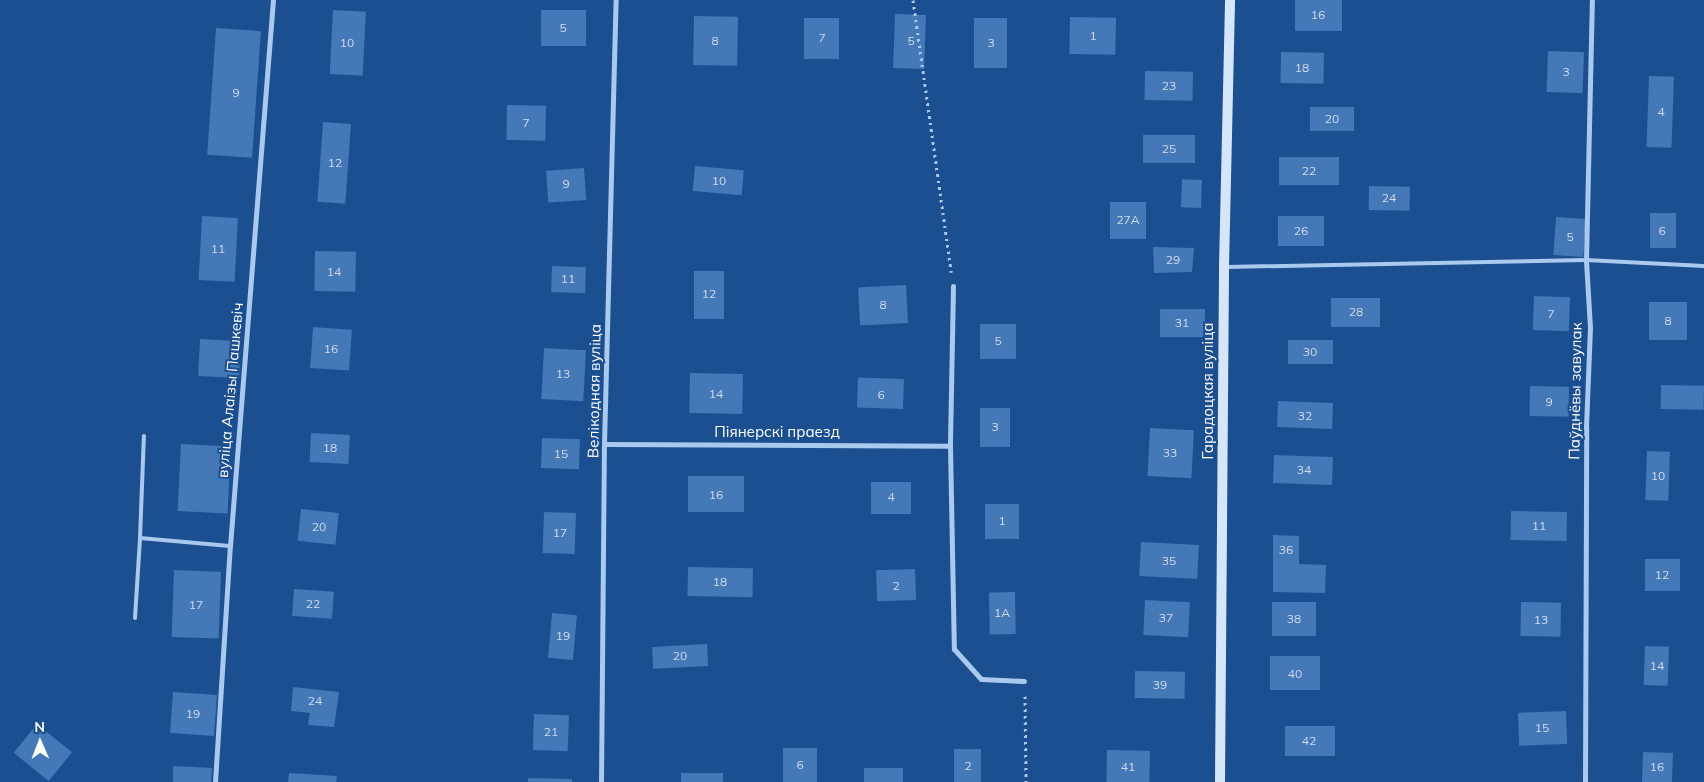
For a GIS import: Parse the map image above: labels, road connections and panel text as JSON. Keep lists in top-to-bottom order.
{
  "streets": {
    "street": [
      "вуліца Алаізы Пашкевіч",
      "Велікодная вуліца",
      "Гарадоцкая вуліца",
      "Паўднёвы завулак",
      "Піянерскі праезд"
    ]
  },
  "crossings": [
    ["Велікодная вуліца", "Піянерскі праезд"]
  ],
  "house_numbers": [
    "16",
    "5",
    "1",
    "7",
    "8",
    "5",
    "10",
    "3",
    "18",
    "3",
    "23",
    "9",
    "4",
    "20",
    "7",
    "25",
    "12",
    "22",
    "10",
    "9",
    "24",
    "27А",
    "26",
    "6",
    "5",
    "11",
    "29",
    "14",
    "11",
    "12",
    "8",
    "28",
    "7",
    "8",
    "31",
    "5",
    "16",
    "30",
    "13",
    "14",
    "6",
    "9",
    "32",
    "3",
    "18",
    "33",
    "15",
    "34",
    "10",
    "16",
    "4",
    "1",
    "11",
    "20",
    "17",
    "36",
    "35",
    "12",
    "18",
    "2",
    "22",
    "17",
    "1А",
    "37",
    "38",
    "13",
    "19",
    "20",
    "14",
    "40",
    "39",
    "24",
    "19",
    "15",
    "21",
    "42",
    "6",
    "2",
    "41",
    "16"
  ],
  "north": "top"
}
